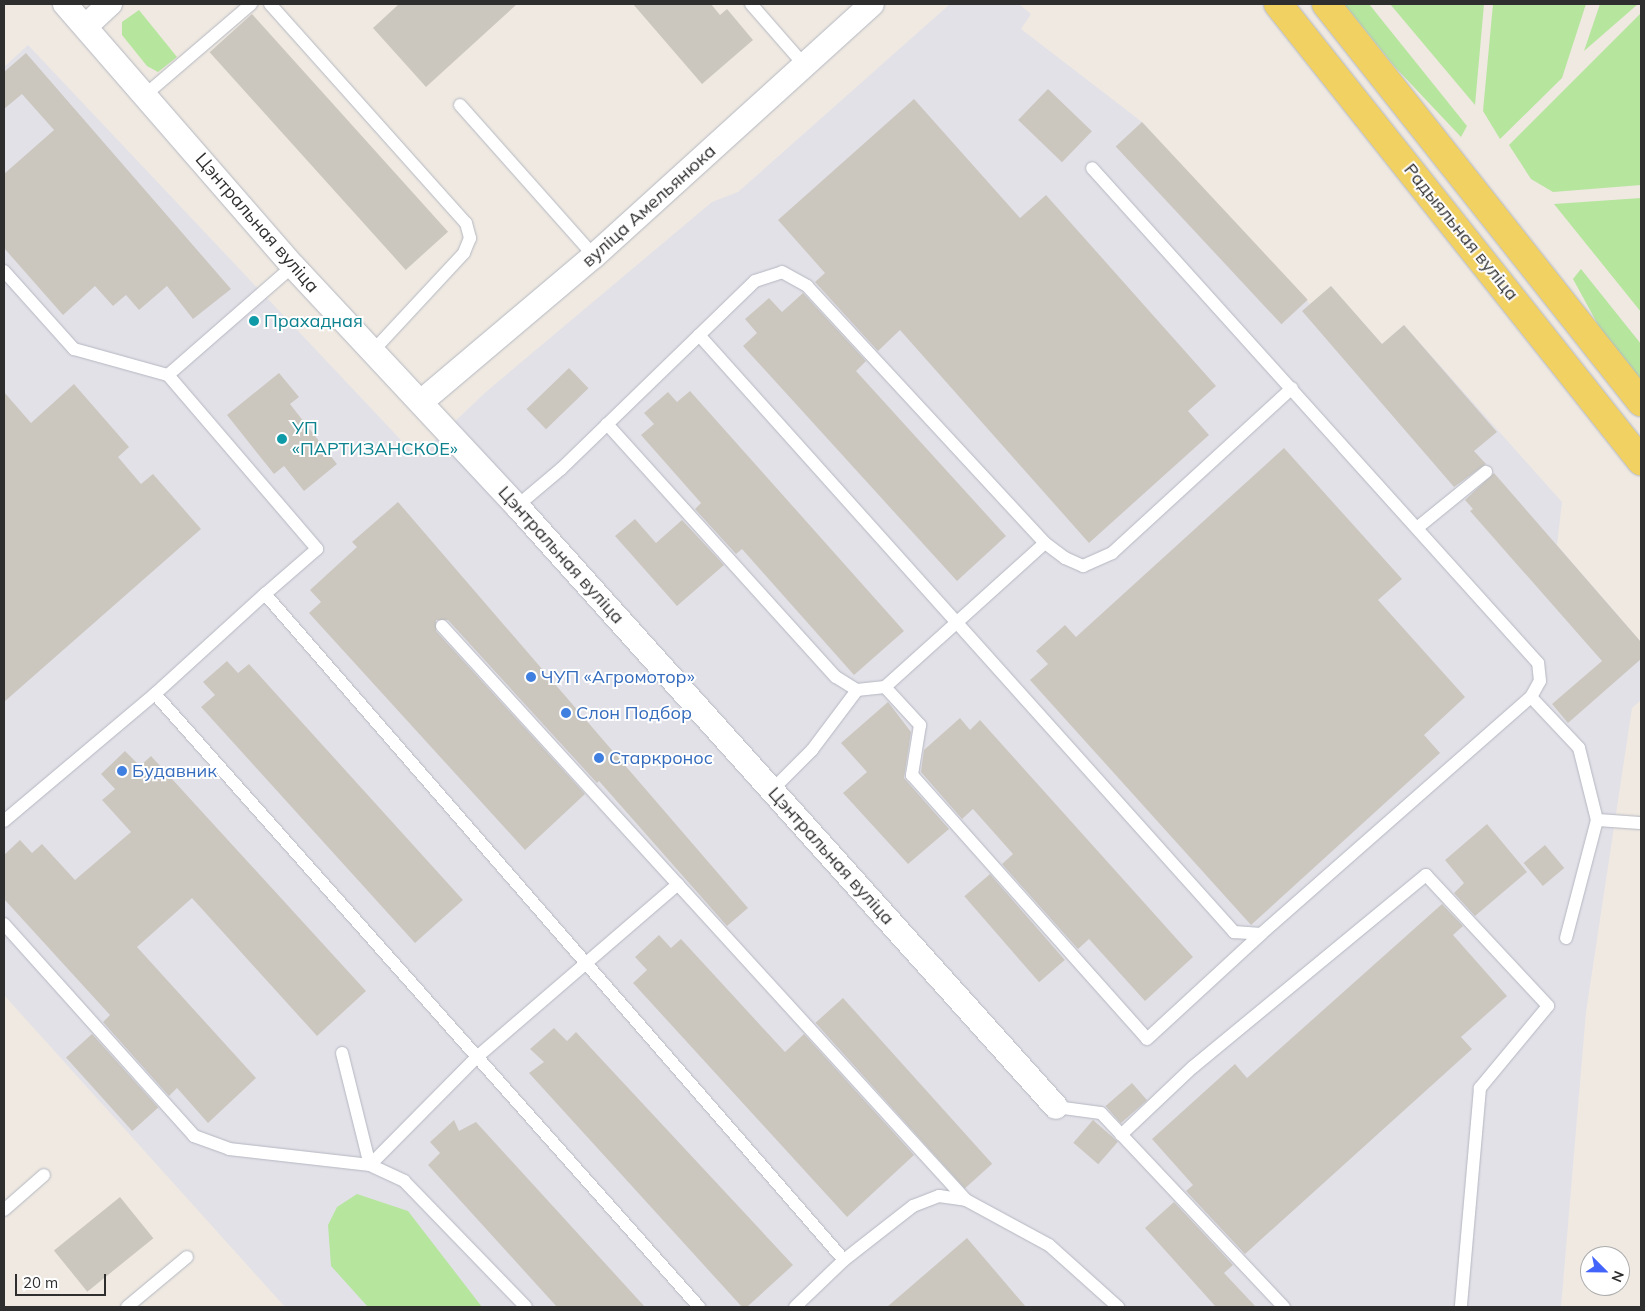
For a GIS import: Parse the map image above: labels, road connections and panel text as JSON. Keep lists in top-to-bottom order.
{
  "streets": {
    "main road": ["Радыяльная вуліца"],
    "street": ["вуліца Амельянюка", "Цэнтральная вуліца"]
  },
  "crossings": [
    ["вуліца Амельянюка", "Цэнтральная вуліца"]
  ],
  "places": [
    "Прахадная",
    "УП «ПАРТИЗАНСКОЕ»",
    "ЧУП «Агромотор»",
    "Слон Подбор",
    "Старкронос",
    "Будавник"
  ],
  "scale_bar": "20 m",
  "north": "bottom right"
}
